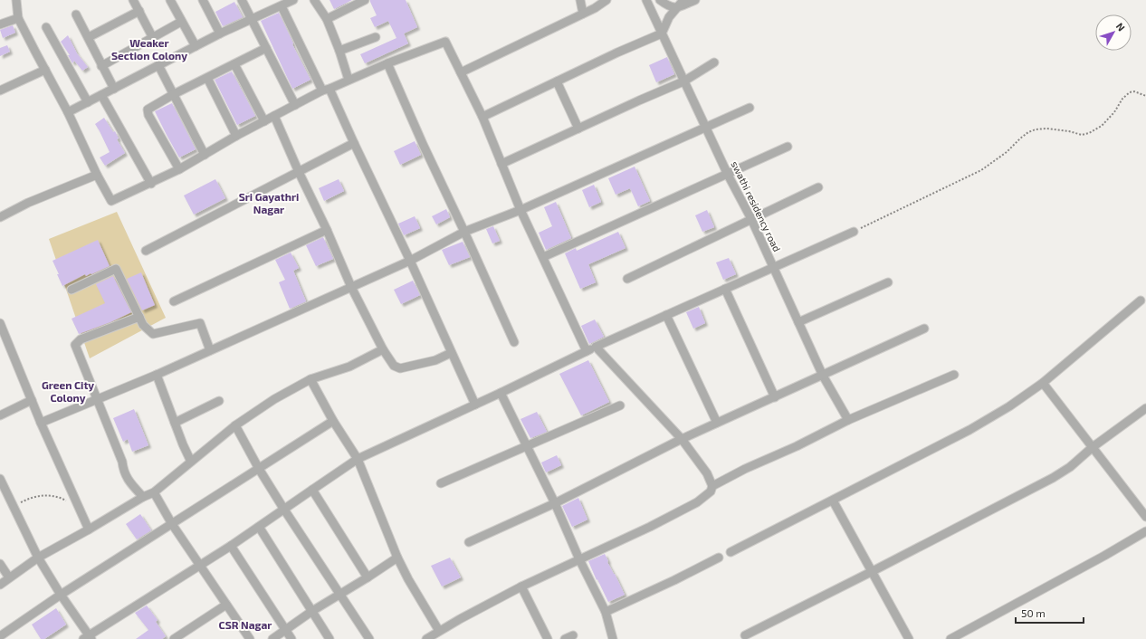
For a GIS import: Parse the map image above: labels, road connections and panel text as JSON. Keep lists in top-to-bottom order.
{
  "streets": {
    "street": ["swathi residency road"]
  },
  "districts": [
    "Weaker Section Colony",
    "Sri Gayathri Nagar",
    "Green City Colony",
    "CSR Nagar"
  ],
  "scale_bar": "50 m",
  "north": "top right"
}
